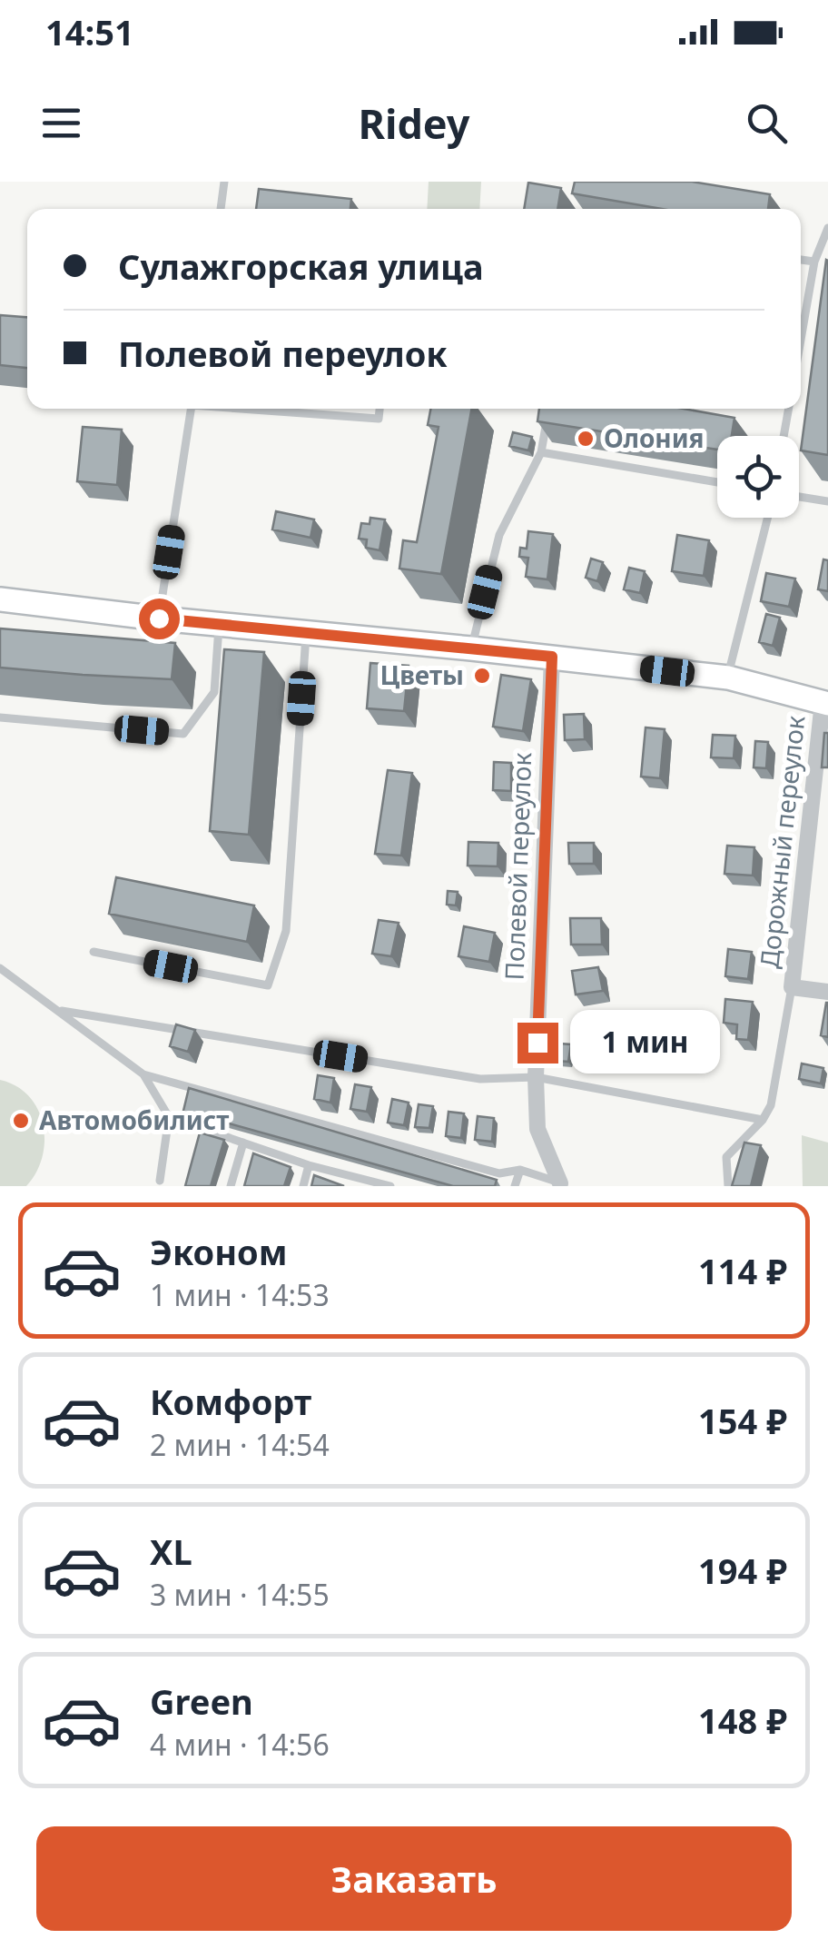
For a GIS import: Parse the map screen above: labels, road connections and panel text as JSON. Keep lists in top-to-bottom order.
{
  "streets": {
    "street": ["Дорожный переулок", "Полевой переулок"]
  },
  "places": ["Олония", "Цветы", "Автомобилист"],
  "page": {
    "status": "14:51",
    "header": "Ridey",
    "banner": ["Сулажгорская улица", "Полевой переулок"],
    "bubble": "1 мин",
    "list": [
      {
        "name": "Эконом",
        "note": "1 мин · 14:53",
        "value": "114 ₽"
      },
      {
        "name": "Комфорт",
        "note": "2 мин · 14:54",
        "value": "154 ₽"
      },
      {
        "name": "XL",
        "note": "3 мин · 14:55",
        "value": "194 ₽"
      },
      {
        "name": "Green",
        "note": "4 мин · 14:56",
        "value": "148 ₽"
      }
    ],
    "buttons": "Заказать"
  }
}
